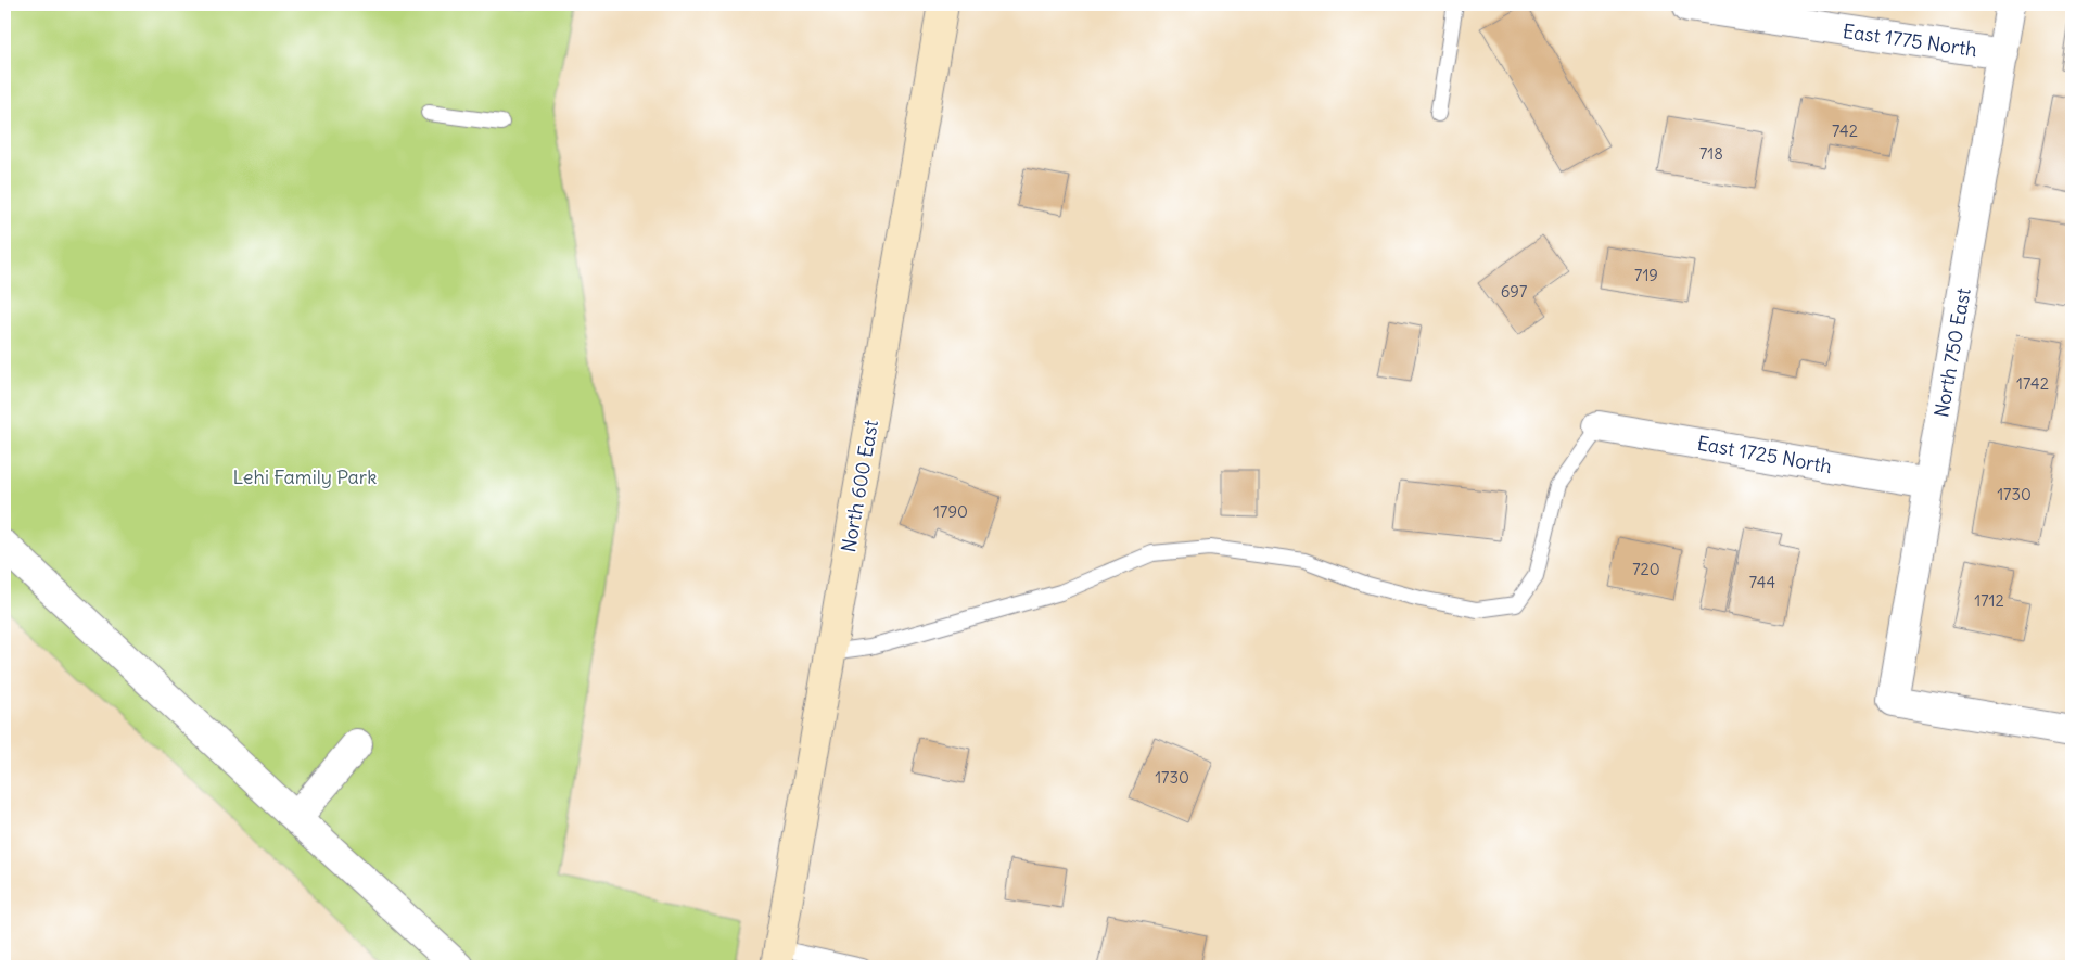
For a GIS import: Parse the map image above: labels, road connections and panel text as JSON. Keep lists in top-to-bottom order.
{
  "streets": {
    "street": [
      "East 1775 North",
      "North 750 East",
      "East 1725 North",
      "North 600 East"
    ]
  },
  "crossings": [
    ["East 1775 North", "North 750 East"],
    ["North 750 East", "East 1725 North"]
  ],
  "parks": ["Lehi Family Park"],
  "house_numbers": [
    "742",
    "718",
    "719",
    "697",
    "1742",
    "1730",
    "1790",
    "720",
    "744",
    "1712",
    "1730"
  ]
}
